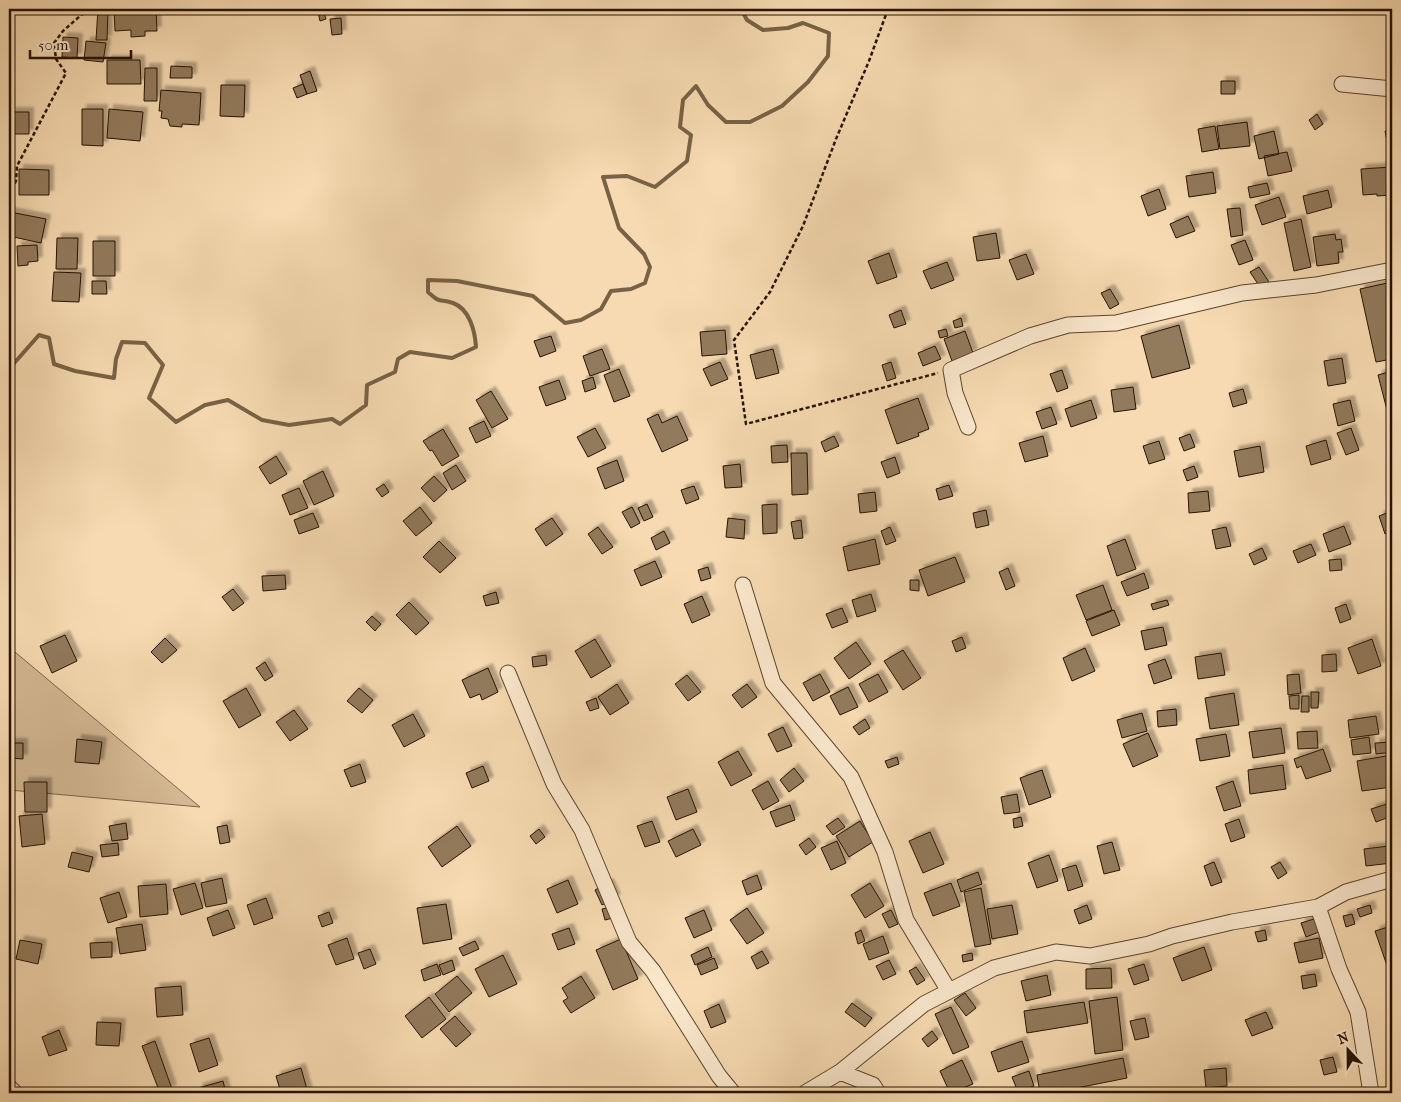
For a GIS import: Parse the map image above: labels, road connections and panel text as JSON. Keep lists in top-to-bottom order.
{
  "scale_bar": "50 m",
  "north": "top"
}
